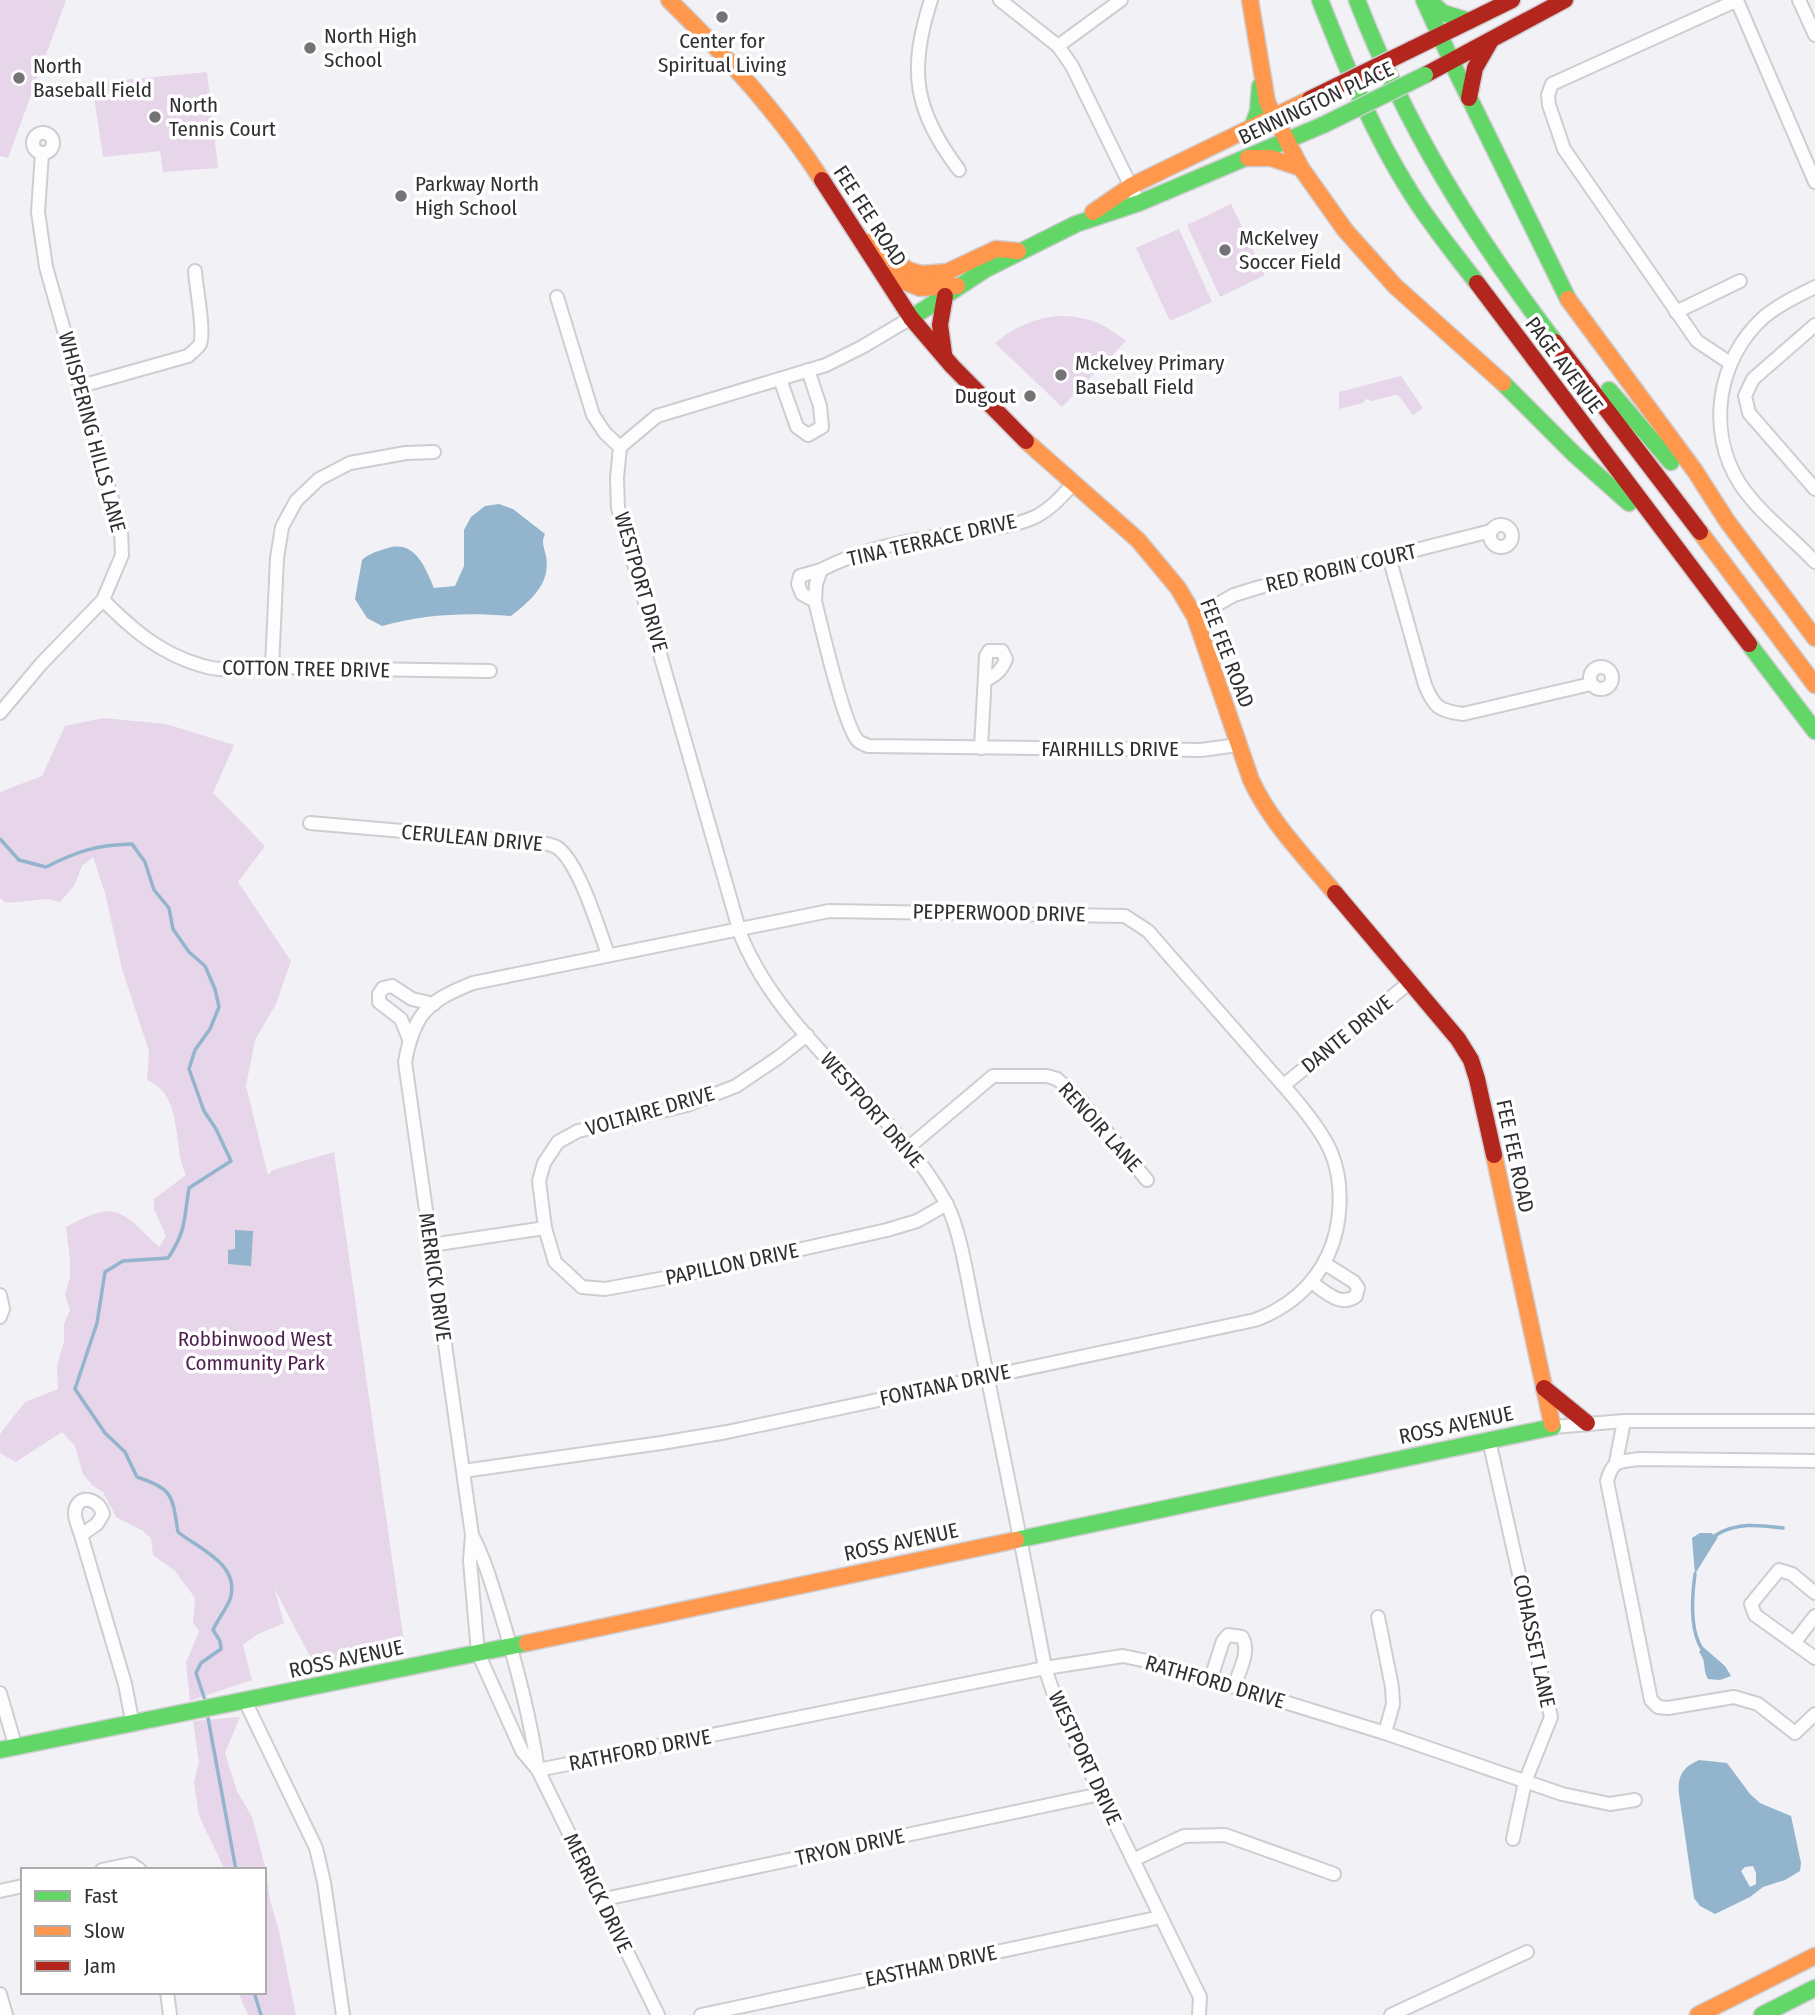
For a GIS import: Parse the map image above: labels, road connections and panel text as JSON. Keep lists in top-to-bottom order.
{
  "streets": {
    "main road": [
      "BENNINGTON PLACE",
      "FEE FEE ROAD",
      "PAGE AVENUE",
      "ROSS AVENUE"
    ],
    "street": [
      "WHISPERING HILLS LANE",
      "TINA TERRACE DRIVE",
      "RED ROBIN COURT",
      "WESTPORT DRIVE",
      "COTTON TREE DRIVE",
      "FAIRHILLS DRIVE",
      "CERULEAN DRIVE",
      "PEPPERWOOD DRIVE",
      "DANTE DRIVE",
      "VOLTAIRE DRIVE",
      "RENOIR LANE",
      "PAPILLON DRIVE",
      "MERRICK DRIVE",
      "FONTANA DRIVE",
      "COHASSET LANE",
      "RATHFORD DRIVE",
      "TRYON DRIVE",
      "EASTHAM DRIVE"
    ]
  },
  "crossings": [
    ["BENNINGTON PLACE", "FEE FEE ROAD"],
    ["FEE FEE ROAD", "TINA TERRACE DRIVE"],
    ["FEE FEE ROAD", "RED ROBIN COURT"],
    ["FEE FEE ROAD", "FAIRHILLS DRIVE"],
    ["FEE FEE ROAD", "DANTE DRIVE"],
    ["FEE FEE ROAD", "ROSS AVENUE"],
    ["WHISPERING HILLS LANE", "COTTON TREE DRIVE"],
    ["TINA TERRACE DRIVE", "FAIRHILLS DRIVE"],
    ["WESTPORT DRIVE", "PEPPERWOOD DRIVE"],
    ["WESTPORT DRIVE", "VOLTAIRE DRIVE"],
    ["WESTPORT DRIVE", "RENOIR LANE"],
    ["WESTPORT DRIVE", "PAPILLON DRIVE"],
    ["WESTPORT DRIVE", "FONTANA DRIVE"],
    ["WESTPORT DRIVE", "ROSS AVENUE"],
    ["WESTPORT DRIVE", "RATHFORD DRIVE"],
    ["WESTPORT DRIVE", "TRYON DRIVE"],
    ["WESTPORT DRIVE", "EASTHAM DRIVE"],
    ["CERULEAN DRIVE", "PEPPERWOOD DRIVE"],
    ["PEPPERWOOD DRIVE", "DANTE DRIVE"],
    ["PEPPERWOOD DRIVE", "MERRICK DRIVE"],
    ["PEPPERWOOD DRIVE", "FONTANA DRIVE"],
    ["VOLTAIRE DRIVE", "PAPILLON DRIVE"],
    ["MERRICK DRIVE", "FONTANA DRIVE"],
    ["MERRICK DRIVE", "ROSS AVENUE"],
    ["MERRICK DRIVE", "RATHFORD DRIVE"],
    ["MERRICK DRIVE", "TRYON DRIVE"],
    ["ROSS AVENUE", "COHASSET LANE"],
    ["COHASSET LANE", "RATHFORD DRIVE"]
  ],
  "parks": ["Robbinwood West Community Park"],
  "places": [
    "Center for Spiritual Living",
    "North High School",
    "North Baseball Field",
    "North Tennis Court",
    "Parkway North High School",
    "McKelvey Soccer Field",
    "Mckelvey Primary Baseball Field",
    "Dugout"
  ],
  "legend": ["Fast", "Slow", "Jam"]
}
